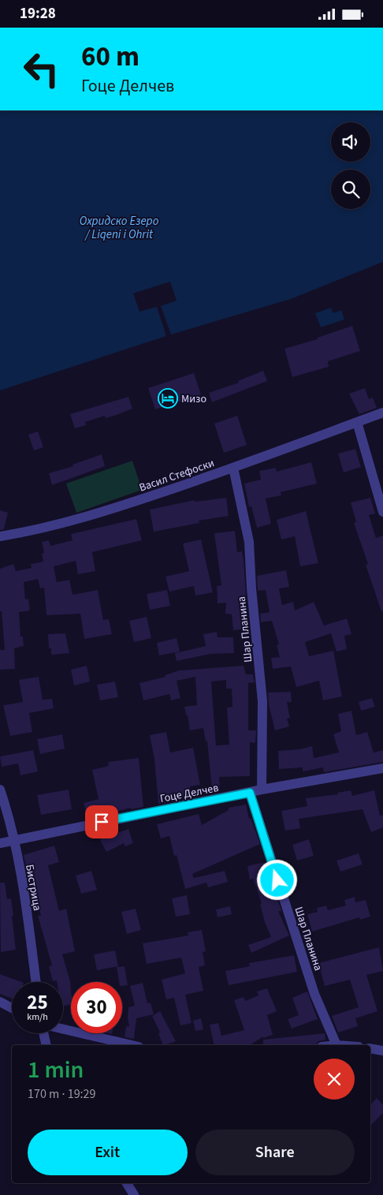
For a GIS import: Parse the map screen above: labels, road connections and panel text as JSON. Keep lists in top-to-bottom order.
{
  "streets": {
    "street": [
      "Васил Стефоски",
      "Шар Планина",
      "Гоце Делчев",
      "Бистрица"
    ]
  },
  "crossings": [
    ["Васил Стефоски", "Шар Планина"],
    ["Шар Планина", "Гоце Делчев"],
    ["Гоце Делчев", "Бистрица"]
  ],
  "water": ["Охридско Езеро / Liqeni i Ohrit"],
  "places": {
    "hotel": ["Мизо"]
  },
  "page": {
    "status": "19:28",
    "turn": ["60 m", "Гоце Делчев"],
    "speed": "25 km/h",
    "limit": "30",
    "heading": ["1 min", "170 m · 19:29"],
    "buttons": ["Exit", "Share"]
  }
}
